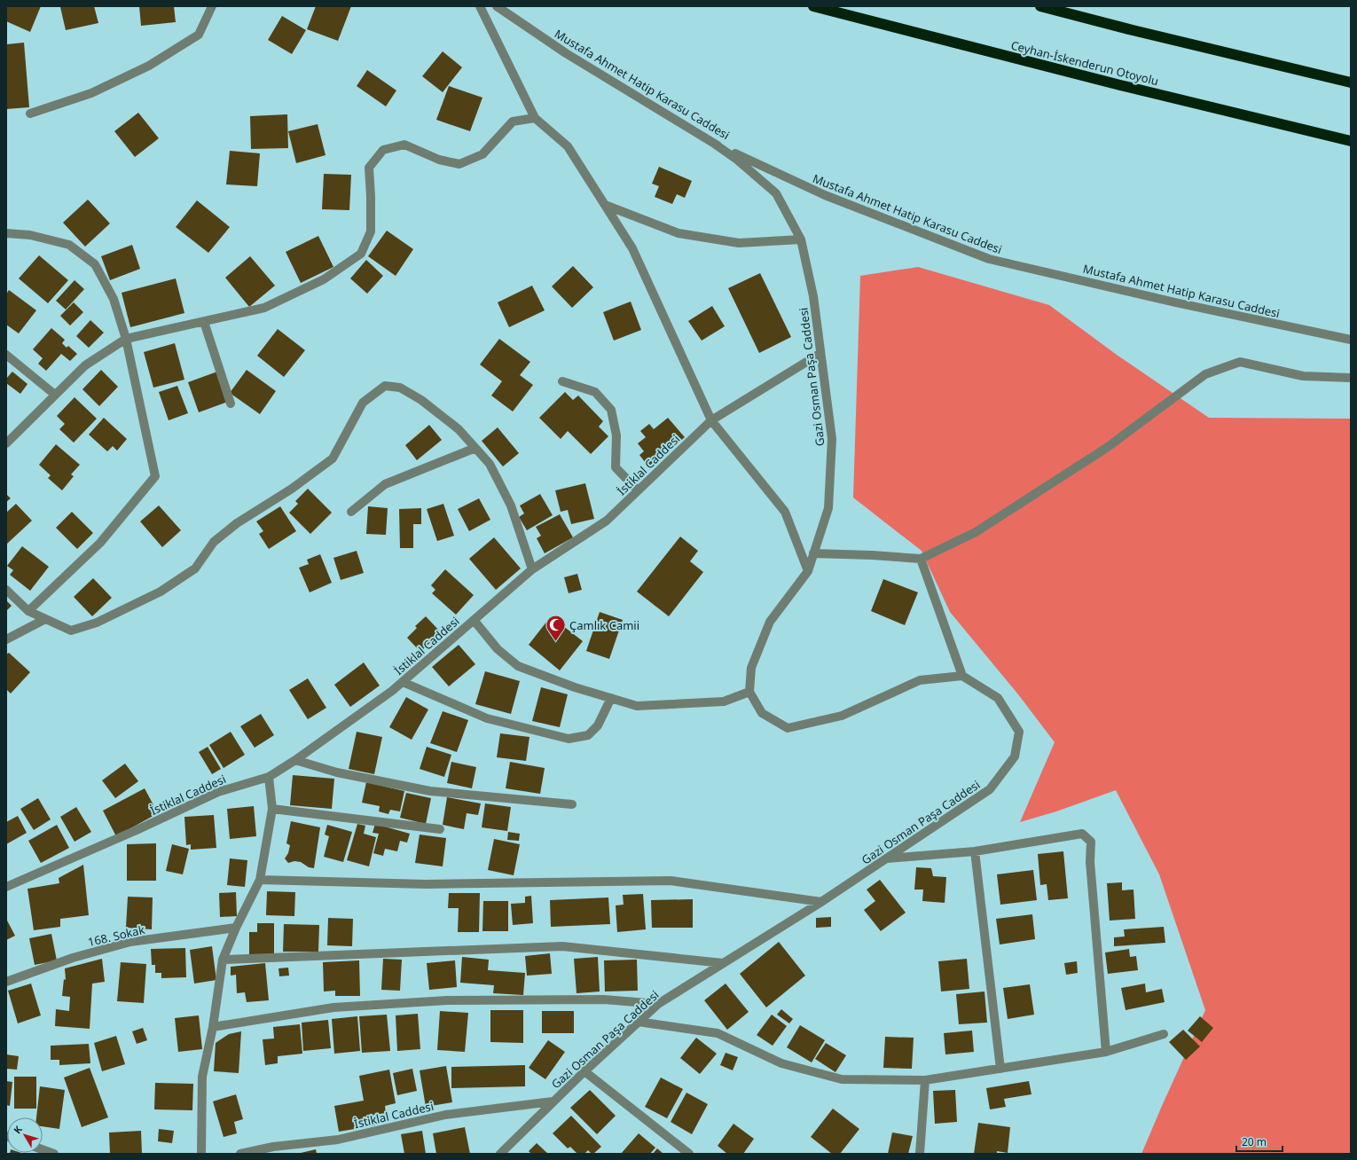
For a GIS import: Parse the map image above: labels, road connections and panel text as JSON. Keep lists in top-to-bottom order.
{
  "streets": {
    "highway": ["Ceyhan-İskenderun Otoyolu"],
    "street": [
      "Mustafa Ahmet Hatip Karasu Caddesi",
      "Gazi Osman Paşa Caddesi",
      "İstiklal Caddesi",
      "168. Sokak"
    ]
  },
  "crossings": [
    ["Mustafa Ahmet Hatip Karasu Caddesi", "Gazi Osman Paşa Caddesi"],
    ["Gazi Osman Paşa Caddesi", "İstiklal Caddesi"]
  ],
  "places": {
    "mosque": ["Çamlık Camii"]
  },
  "scale_bar": "20 m",
  "north": "top left"
}
